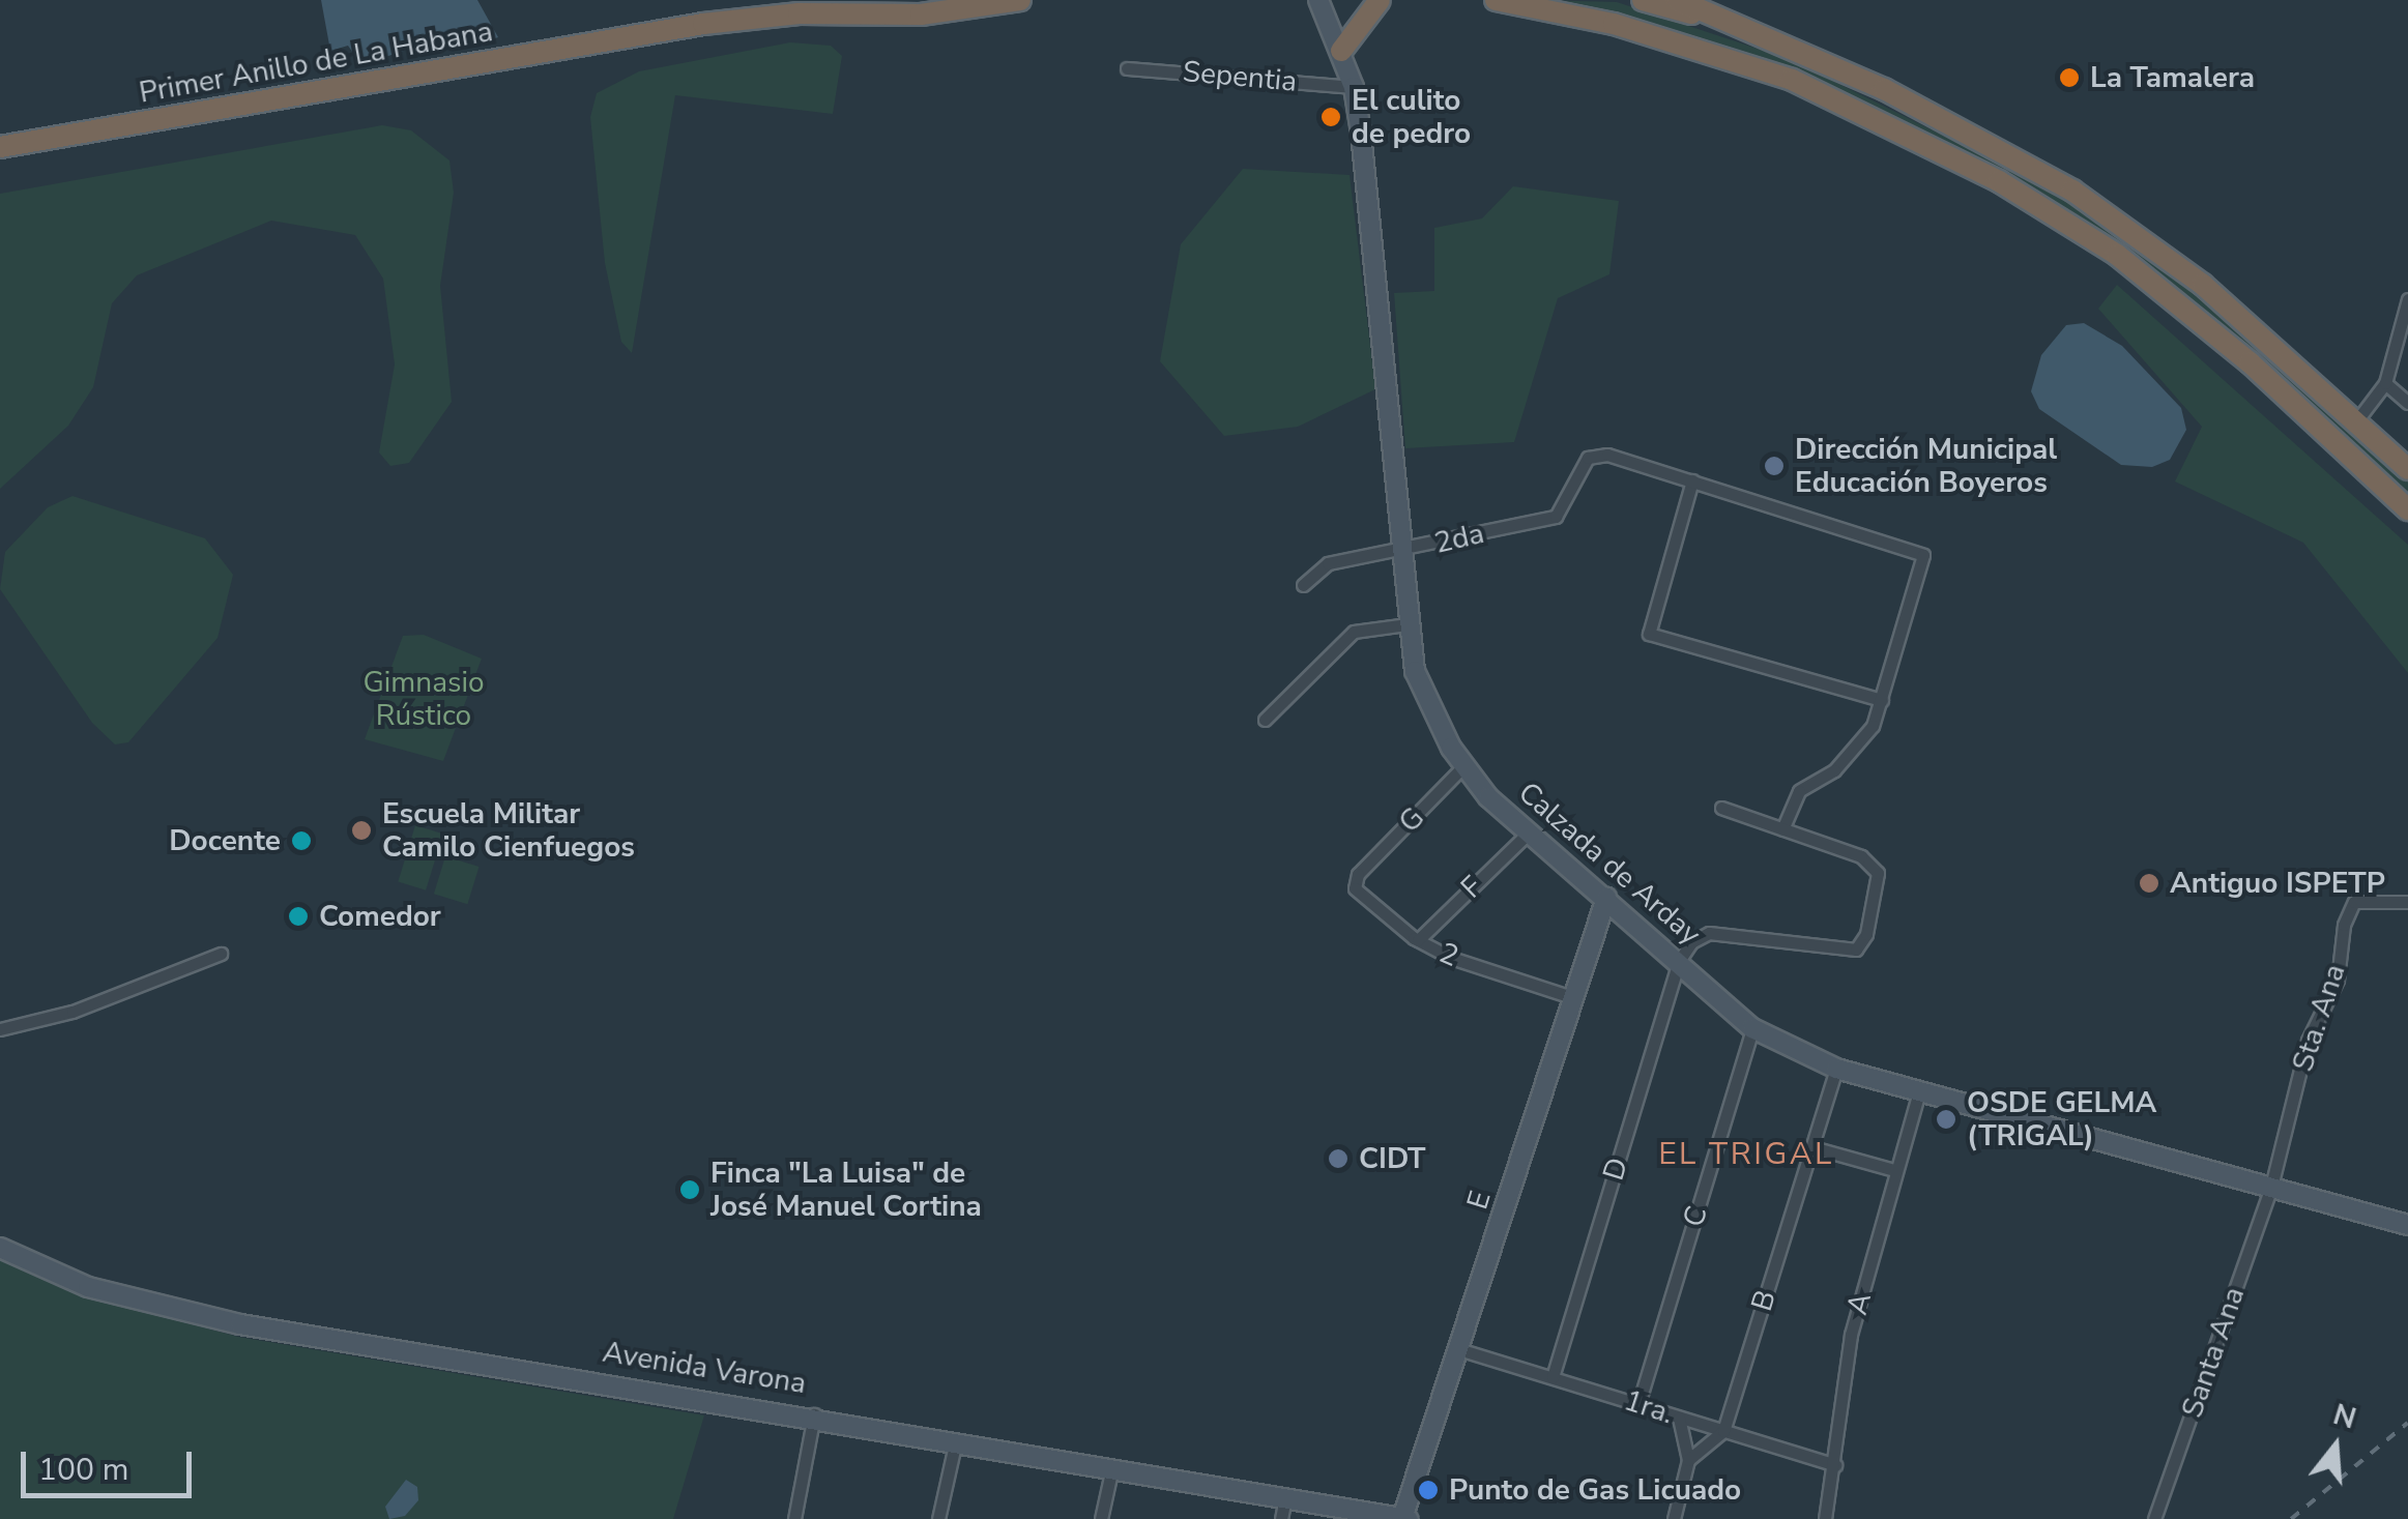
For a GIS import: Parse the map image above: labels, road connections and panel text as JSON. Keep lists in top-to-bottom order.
{
  "streets": {
    "highway": ["Primer Anillo de La Habana"],
    "street": [
      "Sepentia",
      "2da",
      "G",
      "Calzada de Arday",
      "F",
      "2",
      "Sta. Ana",
      "D",
      "E",
      "C",
      "B",
      "A",
      "Santa Ana",
      "Avenida Varona",
      "1ra."
    ]
  },
  "crossings": [
    ["Sepentia", "Calzada de Arday"],
    ["2da", "Calzada de Arday"],
    ["G", "Calzada de Arday"],
    ["G", "2"],
    ["Calzada de Arday", "F"],
    ["Calzada de Arday", "Sta. Ana"],
    ["Calzada de Arday", "D"],
    ["Calzada de Arday", "E"],
    ["Calzada de Arday", "C"],
    ["Calzada de Arday", "B"],
    ["Calzada de Arday", "A"],
    ["Calzada de Arday", "Santa Ana"],
    ["F", "2"],
    ["2", "E"],
    ["Sta. Ana", "Santa Ana"],
    ["D", "1ra."],
    ["E", "Avenida Varona"],
    ["E", "1ra."],
    ["C", "1ra."],
    ["B", "1ra."],
    ["A", "1ra."]
  ],
  "districts": ["EL TRIGAL"],
  "parks": ["Gimnasio Rústico"],
  "places": [
    "La Tamalera",
    "El culito de pedro",
    "Dirección Municipal Educación Boyeros",
    "Escuela Militar Camilo Cienfuegos",
    "Docente",
    "Antiguo ISPETP",
    "Comedor",
    "OSDE GELMA (TRIGAL)",
    "CIDT",
    "Finca \"La Luisa\" de José Manuel Cortina",
    "Punto de Gas Licuado"
  ],
  "scale_bar": "100 m",
  "north": "top"
}
